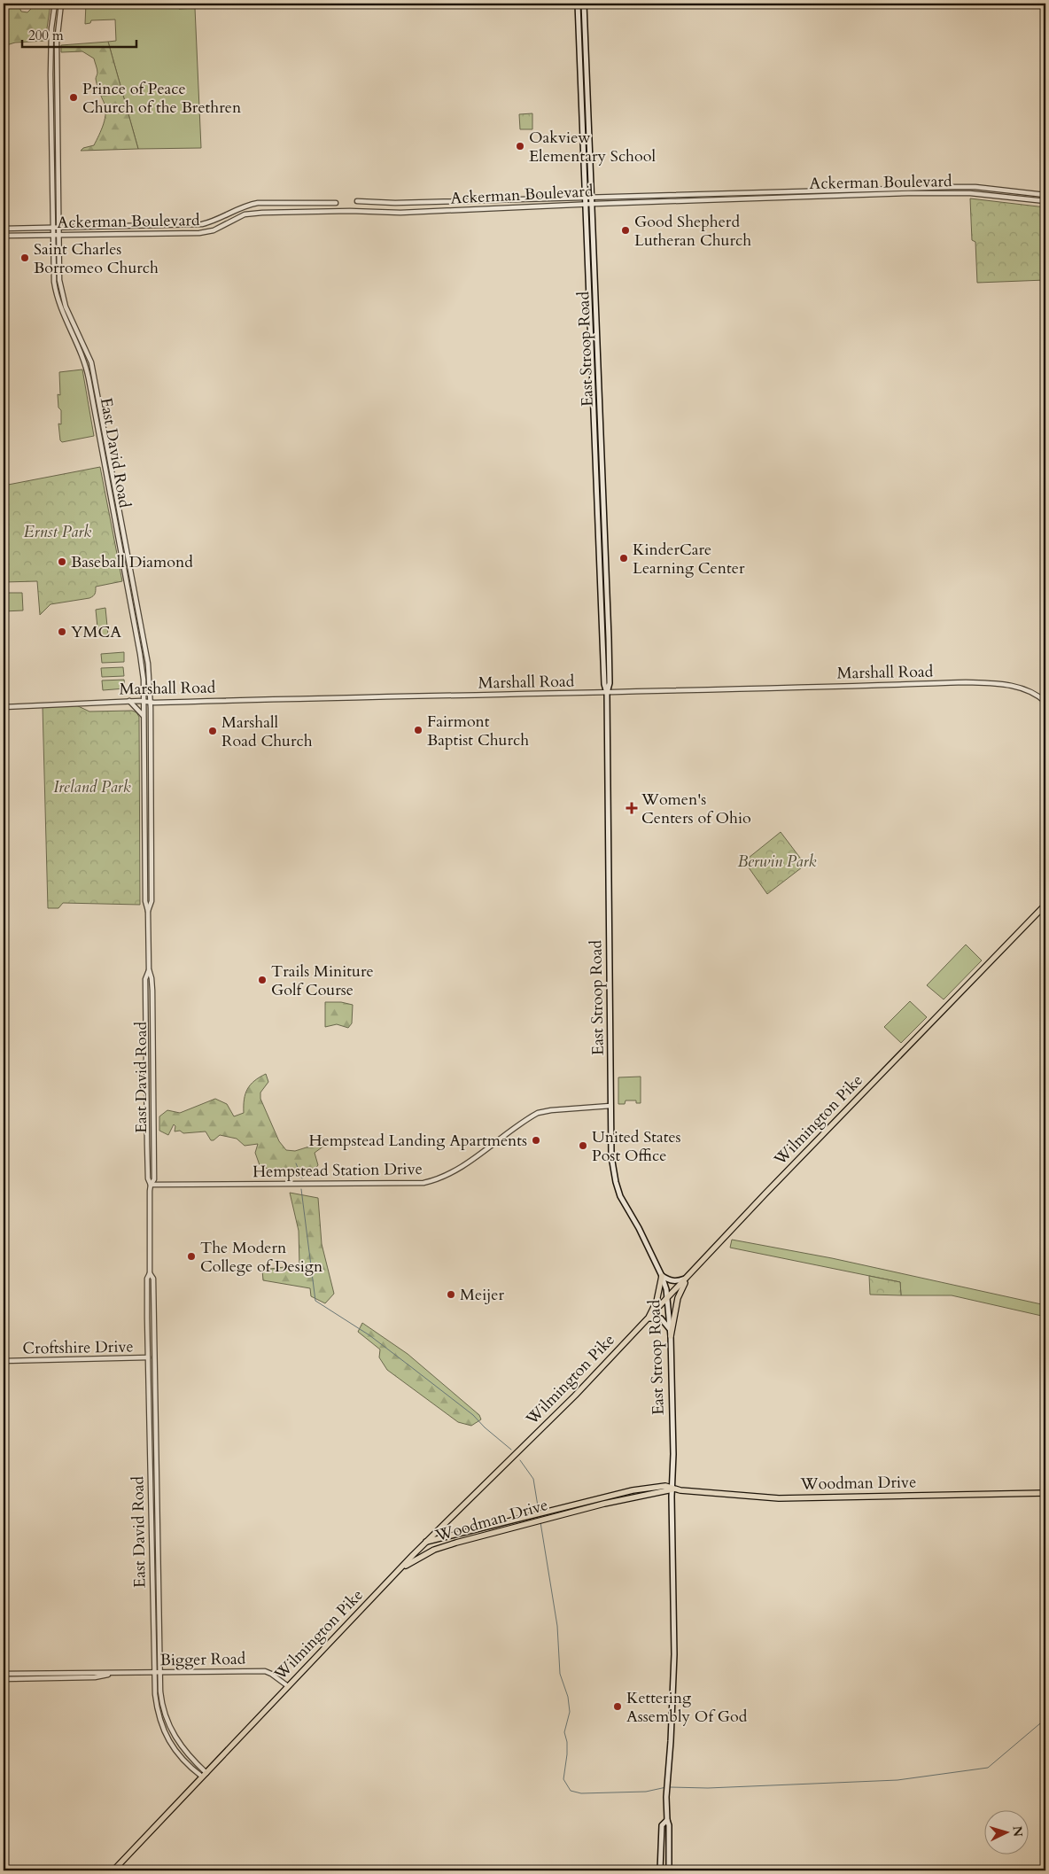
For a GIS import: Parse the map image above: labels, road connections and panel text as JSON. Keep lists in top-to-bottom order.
{
  "streets": {
    "main road": ["East Stroop Road", "Wilmington Pike", "Woodman Drive"],
    "street": [
      "Ackerman Boulevard",
      "East David Road",
      "Marshall Road",
      "Hempstead Station Drive",
      "Croftshire Drive",
      "Bigger Road"
    ]
  },
  "crossings": [
    ["Ackerman Boulevard", "East Stroop Road"],
    ["Ackerman Boulevard", "East David Road"],
    ["East Stroop Road", "Marshall Road"],
    ["East Stroop Road", "Wilmington Pike"],
    ["East Stroop Road", "Hempstead Station Drive"],
    ["East Stroop Road", "Woodman Drive"],
    ["East David Road", "Marshall Road"],
    ["East David Road", "Wilmington Pike"],
    ["East David Road", "Hempstead Station Drive"],
    ["East David Road", "Croftshire Drive"],
    ["East David Road", "Bigger Road"],
    ["Wilmington Pike", "Woodman Drive"],
    ["Wilmington Pike", "Bigger Road"]
  ],
  "parks": ["Ernst Park", "Ireland Park", "Berwin Park"],
  "places": {
    "other": [
      "Prince of Peace Church of the Brethren",
      "Oakview Elementary School",
      "Good Shepherd Lutheran Church",
      "Saint Charles Borromeo Church",
      "KinderCare Learning Center",
      "Baseball Diamond",
      "YMCA",
      "Fairmont Baptist Church",
      "Marshall Road Church",
      "Trails Miniture Golf Course",
      "Hempstead Landing Apartments",
      "United States Post Office",
      "The Modern College of Design",
      "Meijer",
      "Kettering Assembly Of God"
    ],
    "health": ["Women's Centers of Ohio"]
  },
  "scale_bar": "200 m",
  "north": "right"
}
